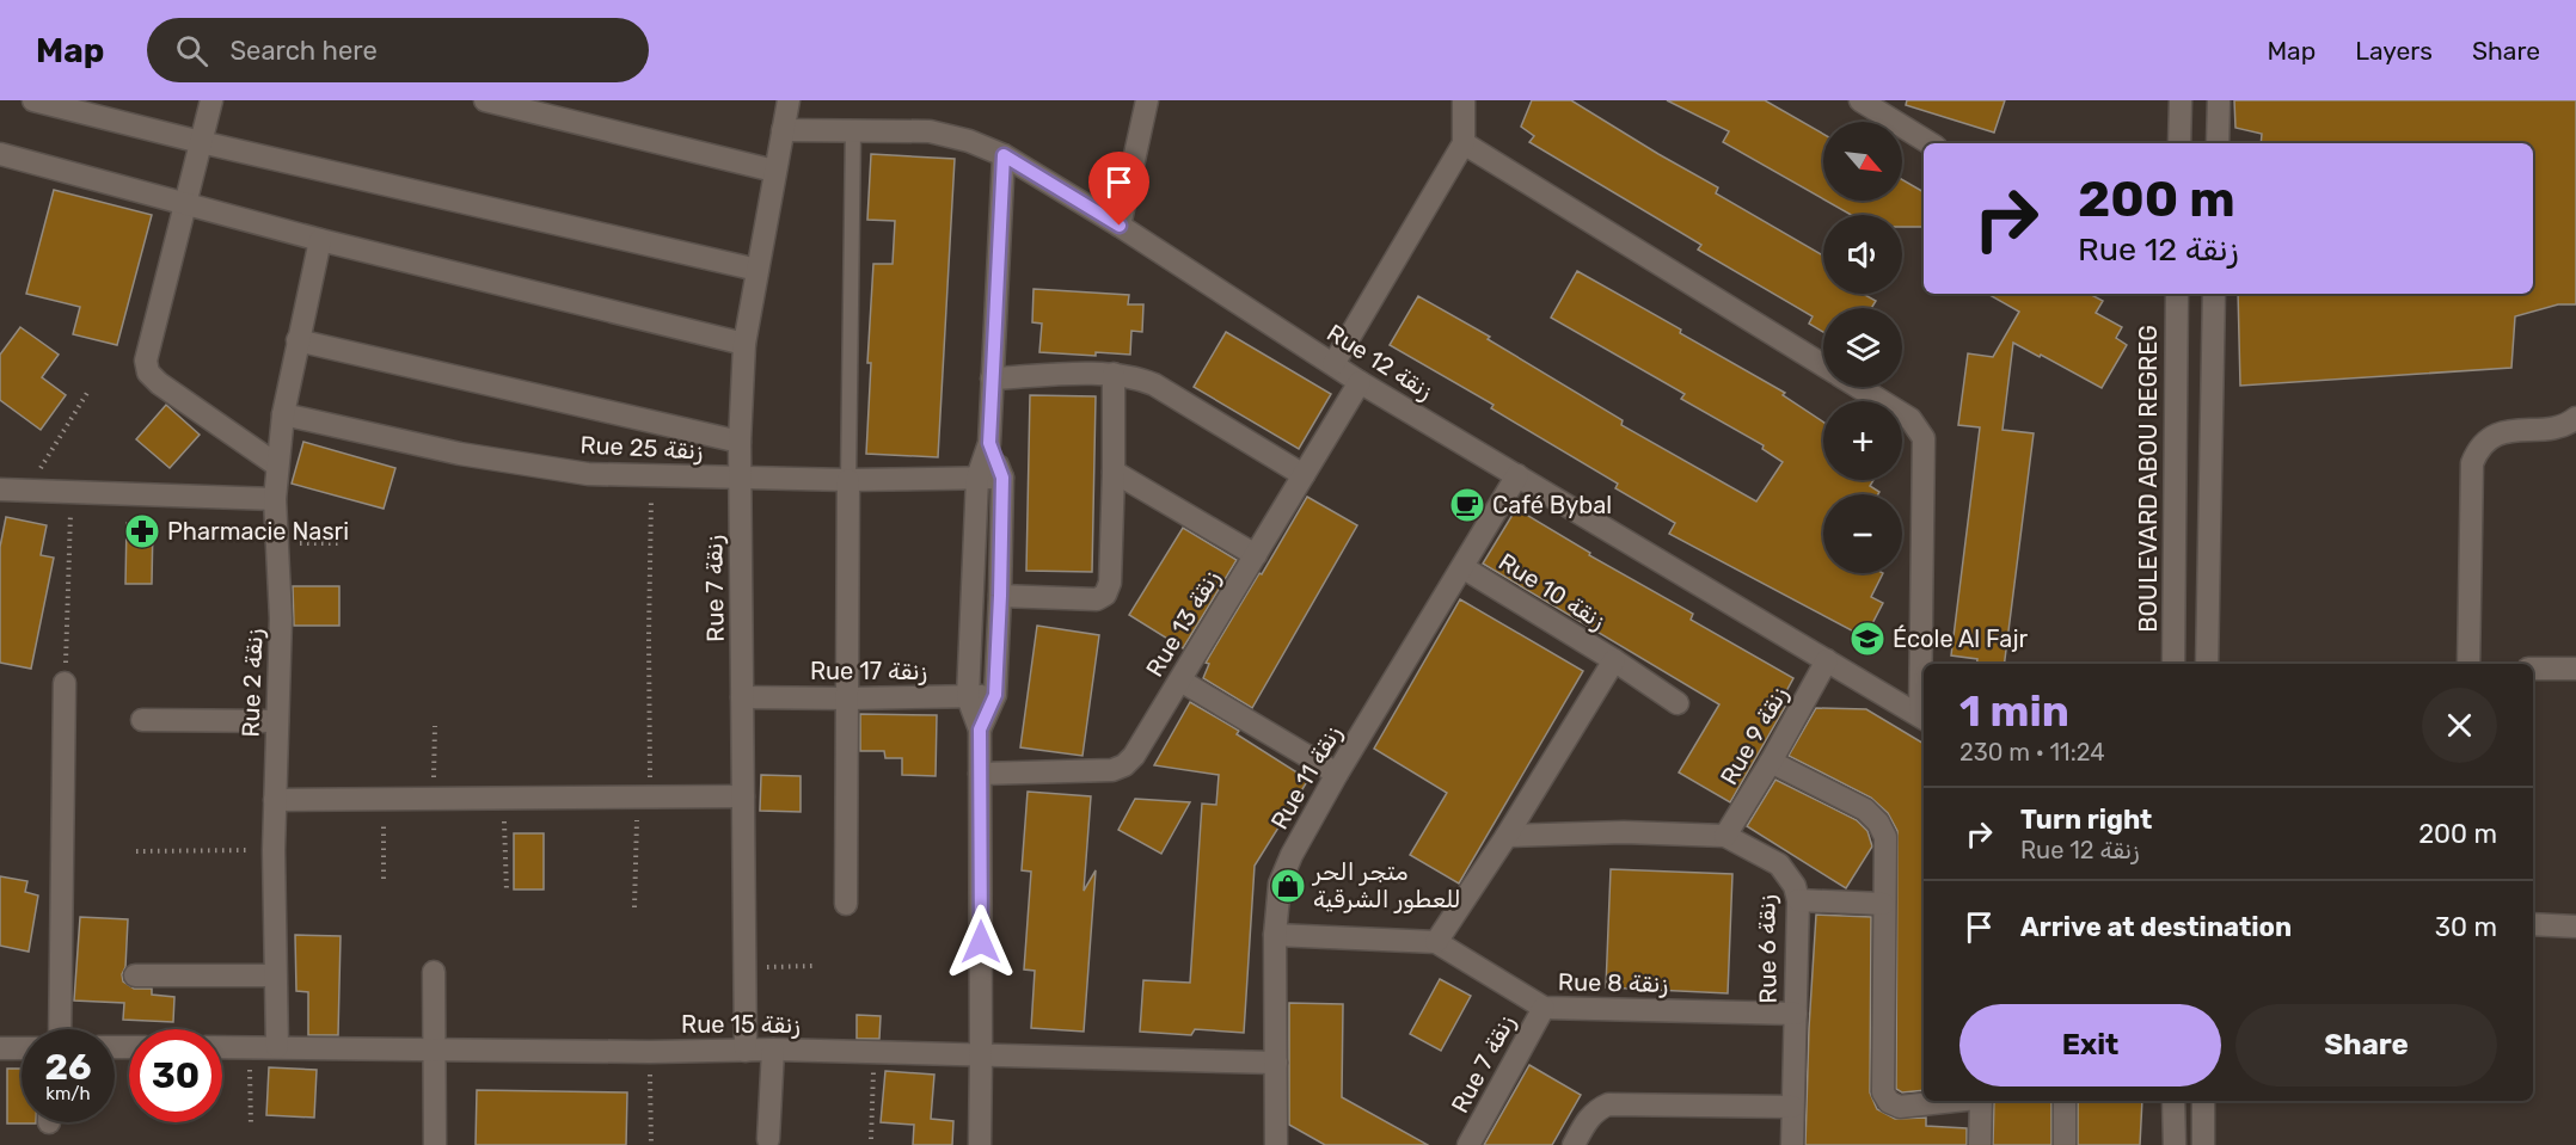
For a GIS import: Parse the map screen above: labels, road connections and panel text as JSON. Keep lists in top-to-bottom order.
{
  "streets": {
    "street": [
      "Rue 12 زنقة",
      "Rue 25 زنقة",
      "BOULEVARD ABOU REGREG",
      "Rue 7 زنقة",
      "Rue 10 زنقة",
      "Rue 13 زنقة",
      "Rue 17 زنقة",
      "Rue 2 زنقة",
      "Rue 9 زنقة",
      "Rue 11 زنقة",
      "Rue 6 زنقة",
      "Rue 8 زنقة",
      "Rue 15 زنقة"
    ]
  },
  "crossings": [
    ["Rue 12 زنقة", "Rue 7 زنقة"],
    ["Rue 12 زنقة", "Rue 13 زنقة"],
    ["Rue 12 زنقة", "Rue 9 زنقة"],
    ["Rue 12 زنقة", "Rue 11 زنقة"],
    ["Rue 25 زنقة", "Rue 7 زنقة"],
    ["Rue 25 زنقة", "Rue 2 زنقة"],
    ["Rue 7 زنقة", "Rue 17 زنقة"],
    ["Rue 7 زنقة", "Rue 8 زنقة"],
    ["Rue 7 زنقة", "Rue 15 زنقة"],
    ["Rue 10 زنقة", "Rue 11 زنقة"],
    ["Rue 2 زنقة", "Rue 15 زنقة"],
    ["Rue 9 زنقة", "Rue 6 زنقة"],
    ["Rue 11 زنقة", "Rue 8 زنقة"],
    ["Rue 11 زنقة", "Rue 15 زنقة"],
    ["Rue 6 زنقة", "Rue 8 زنقة"]
  ],
  "places": {
    "cafe": ["Café Bybal"],
    "pharmacy": ["Pharmacie Nasri"],
    "school or university": ["École Al Fajr"],
    "shop": ["متجر الحر للعطور الشرقية"]
  },
  "north": "bottom right",
  "page": {
    "header": "Map",
    "search": "Search here",
    "nav": ["Map", "Layers", "Share"],
    "map_buttons": ["+", "−"],
    "turn": ["200 m", "Rue 12 زنقة"],
    "heading": ["1 min", "230 m · 11:24"],
    "list": [
      {
        "name": "Turn right",
        "note": "Rue 12 زنقة",
        "value": "200 m"
      },
      {
        "name": "Arrive at destination",
        "value": "30 m"
      }
    ],
    "buttons": ["Exit", "Share"],
    "speed": "26 km/h",
    "limit": "30"
  }
}
